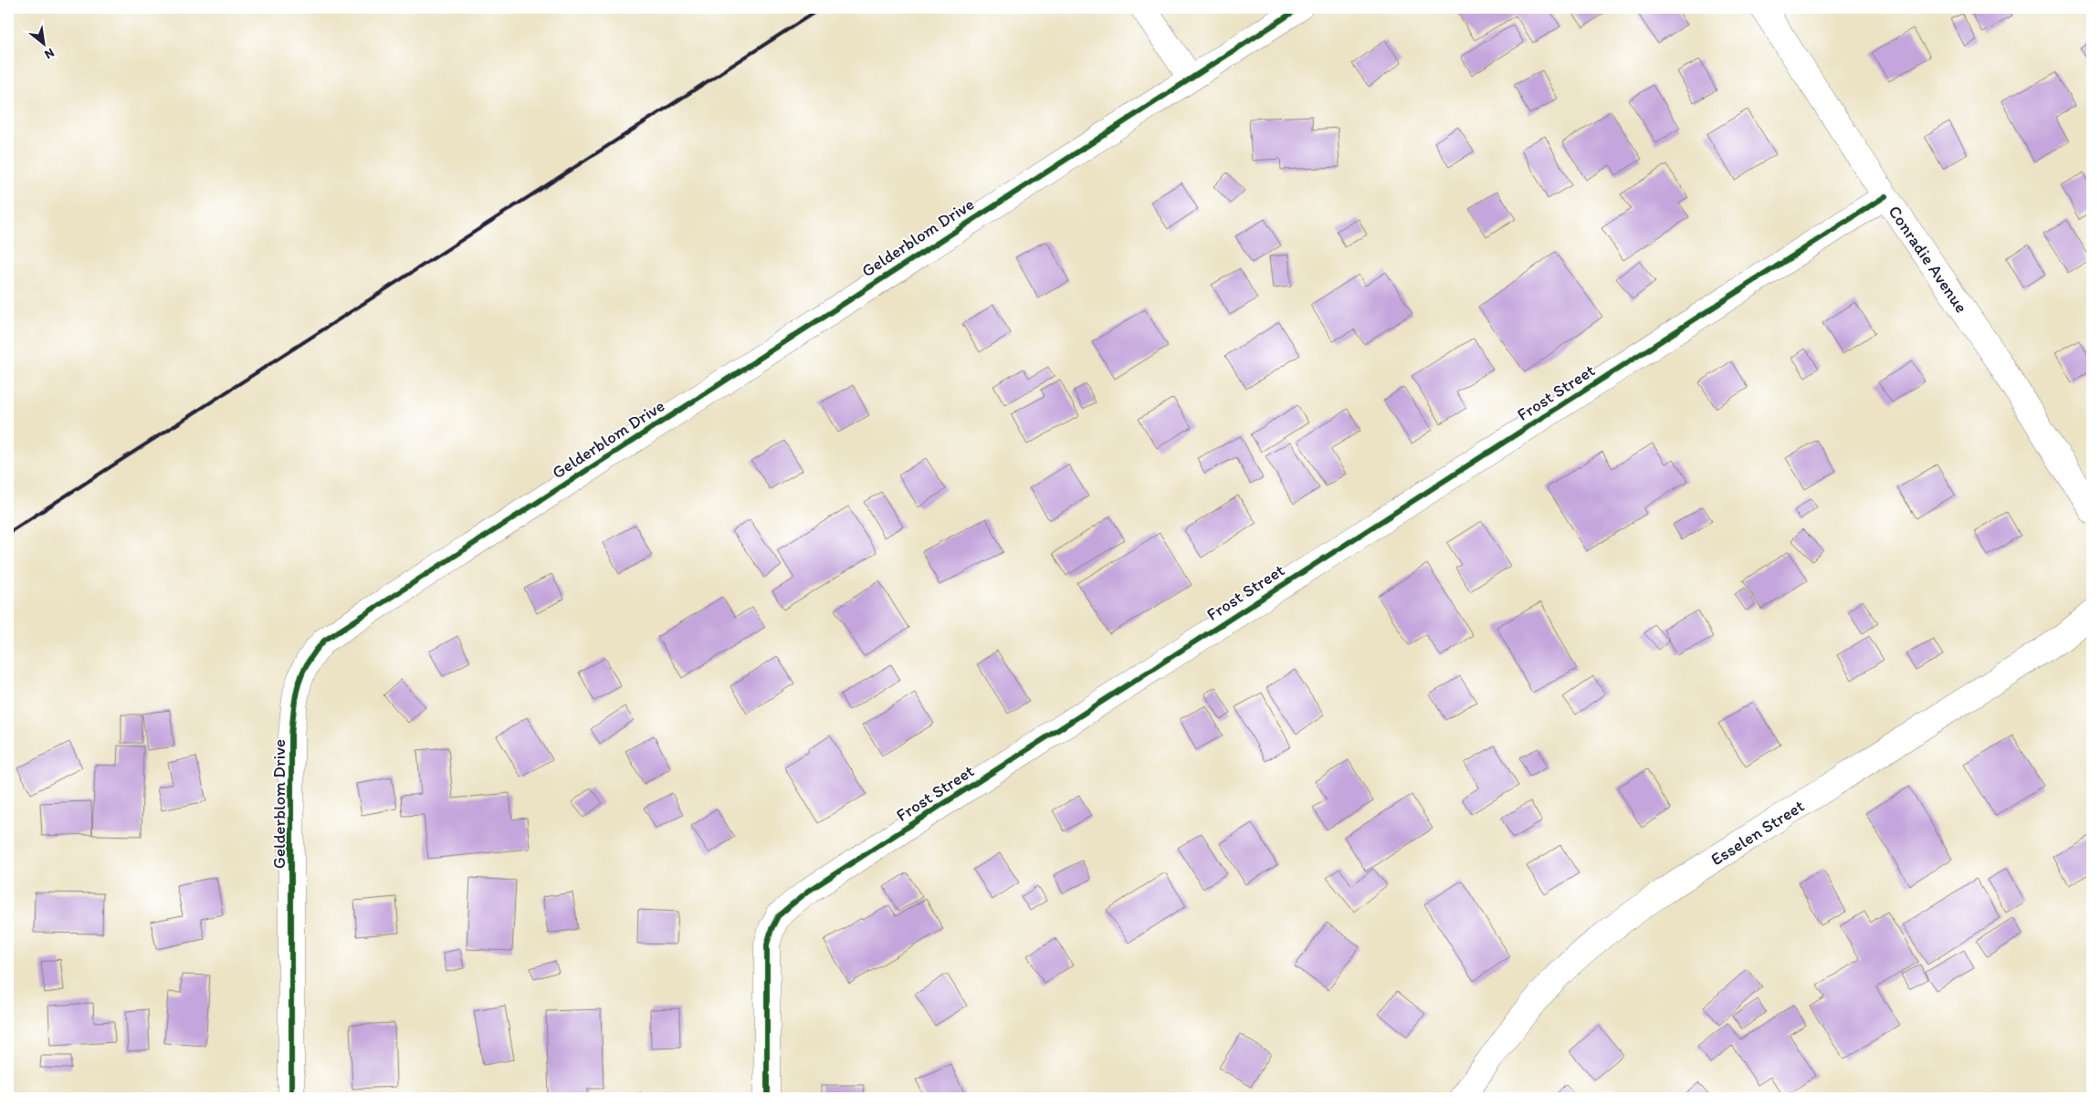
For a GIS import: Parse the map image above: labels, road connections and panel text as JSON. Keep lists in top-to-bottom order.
{
  "streets": {
    "street": [
      "Gelderblom Drive",
      "Conradie Avenue",
      "Frost Street",
      "Esselen Street"
    ]
  },
  "crossings": [
    ["Conradie Avenue", "Frost Street"]
  ],
  "north": "bottom right"
}
